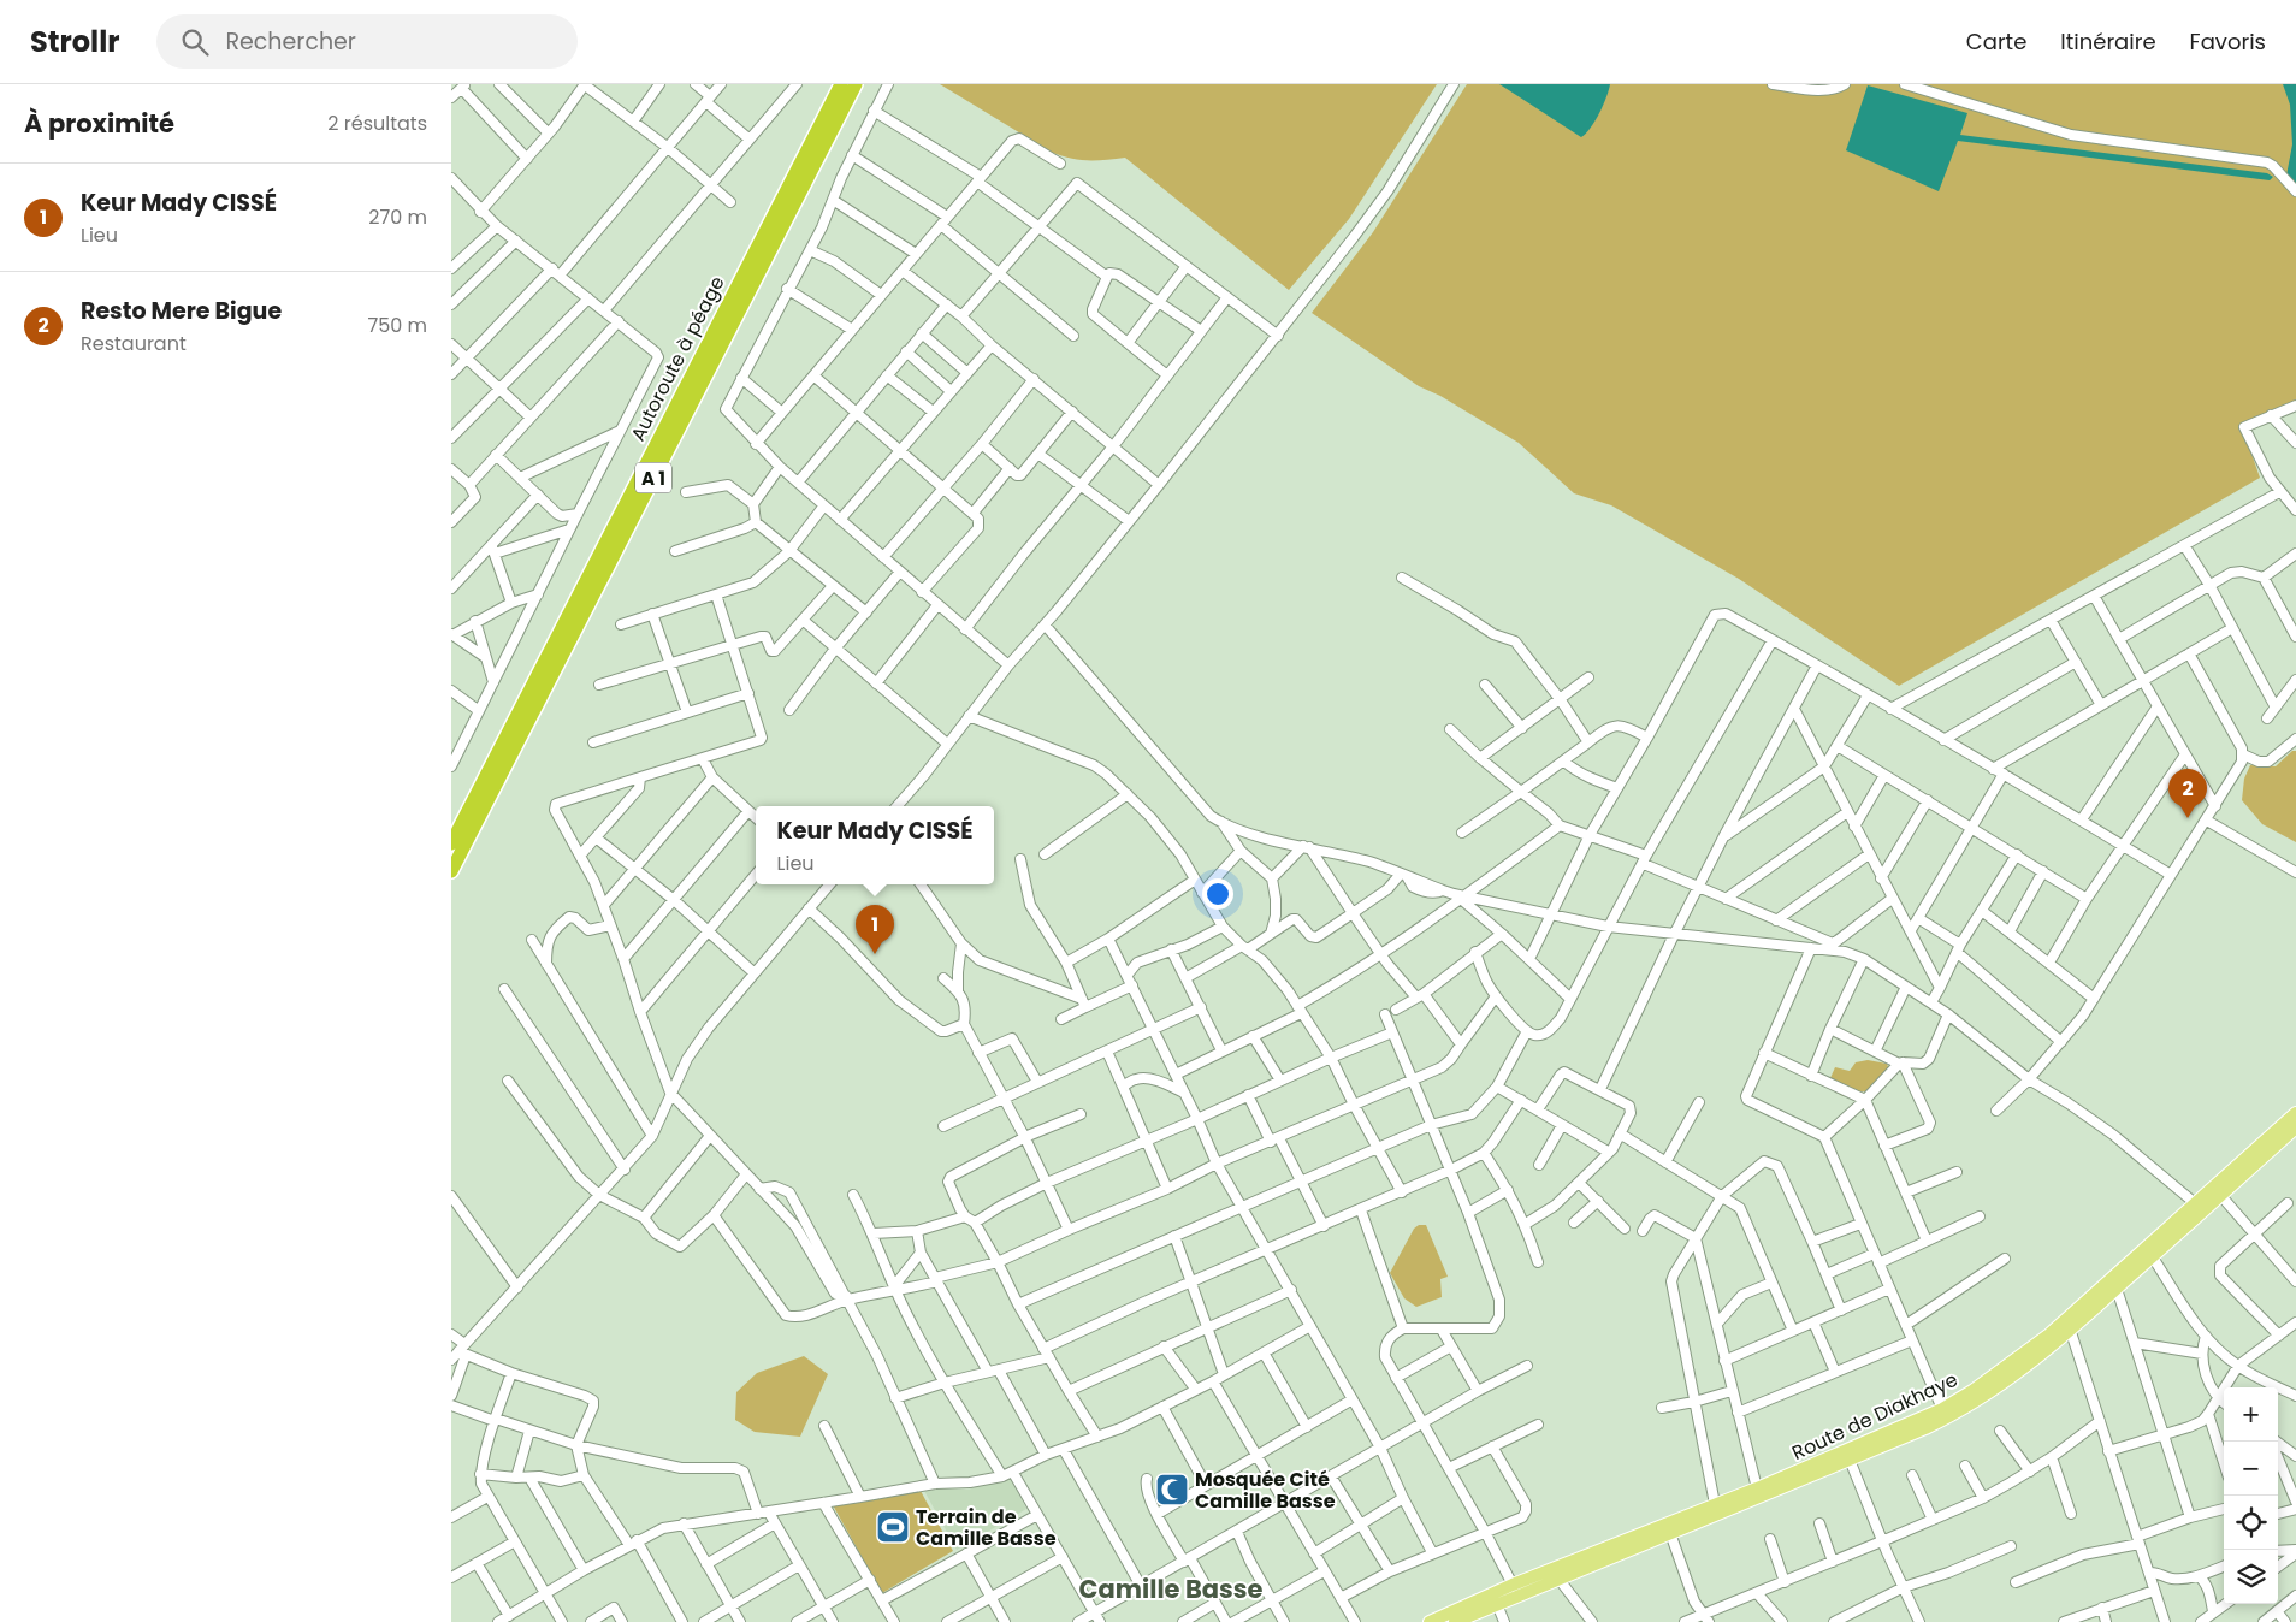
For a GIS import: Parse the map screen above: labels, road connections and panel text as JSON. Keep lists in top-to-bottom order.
{
  "streets": {
    "highway": ["Autoroute à péage", "A 1"],
    "main road": ["Route de Diakhaye"]
  },
  "districts": ["Camille Basse"],
  "places": {
    "mosque": ["Mosquée Cité Camille Basse"],
    "sports": ["Terrain de Camille Basse"]
  },
  "page": {
    "header": "Strollr",
    "search": "Rechercher",
    "nav": ["Carte", "Itinéraire", "Favoris"],
    "heading": ["À proximité", "2 résultats"],
    "list": [
      {
        "mark": "1",
        "name": "Keur Mady CISSÉ",
        "note": "Lieu",
        "value": "270 m"
      },
      {
        "mark": "2",
        "name": "Resto Mere Bigue",
        "note": "Restaurant",
        "value": "750 m"
      }
    ],
    "pins": ["2", "1"],
    "popup": ["Keur Mady CISSÉ", "Lieu"],
    "map_buttons": ["+", "−"]
  }
}
